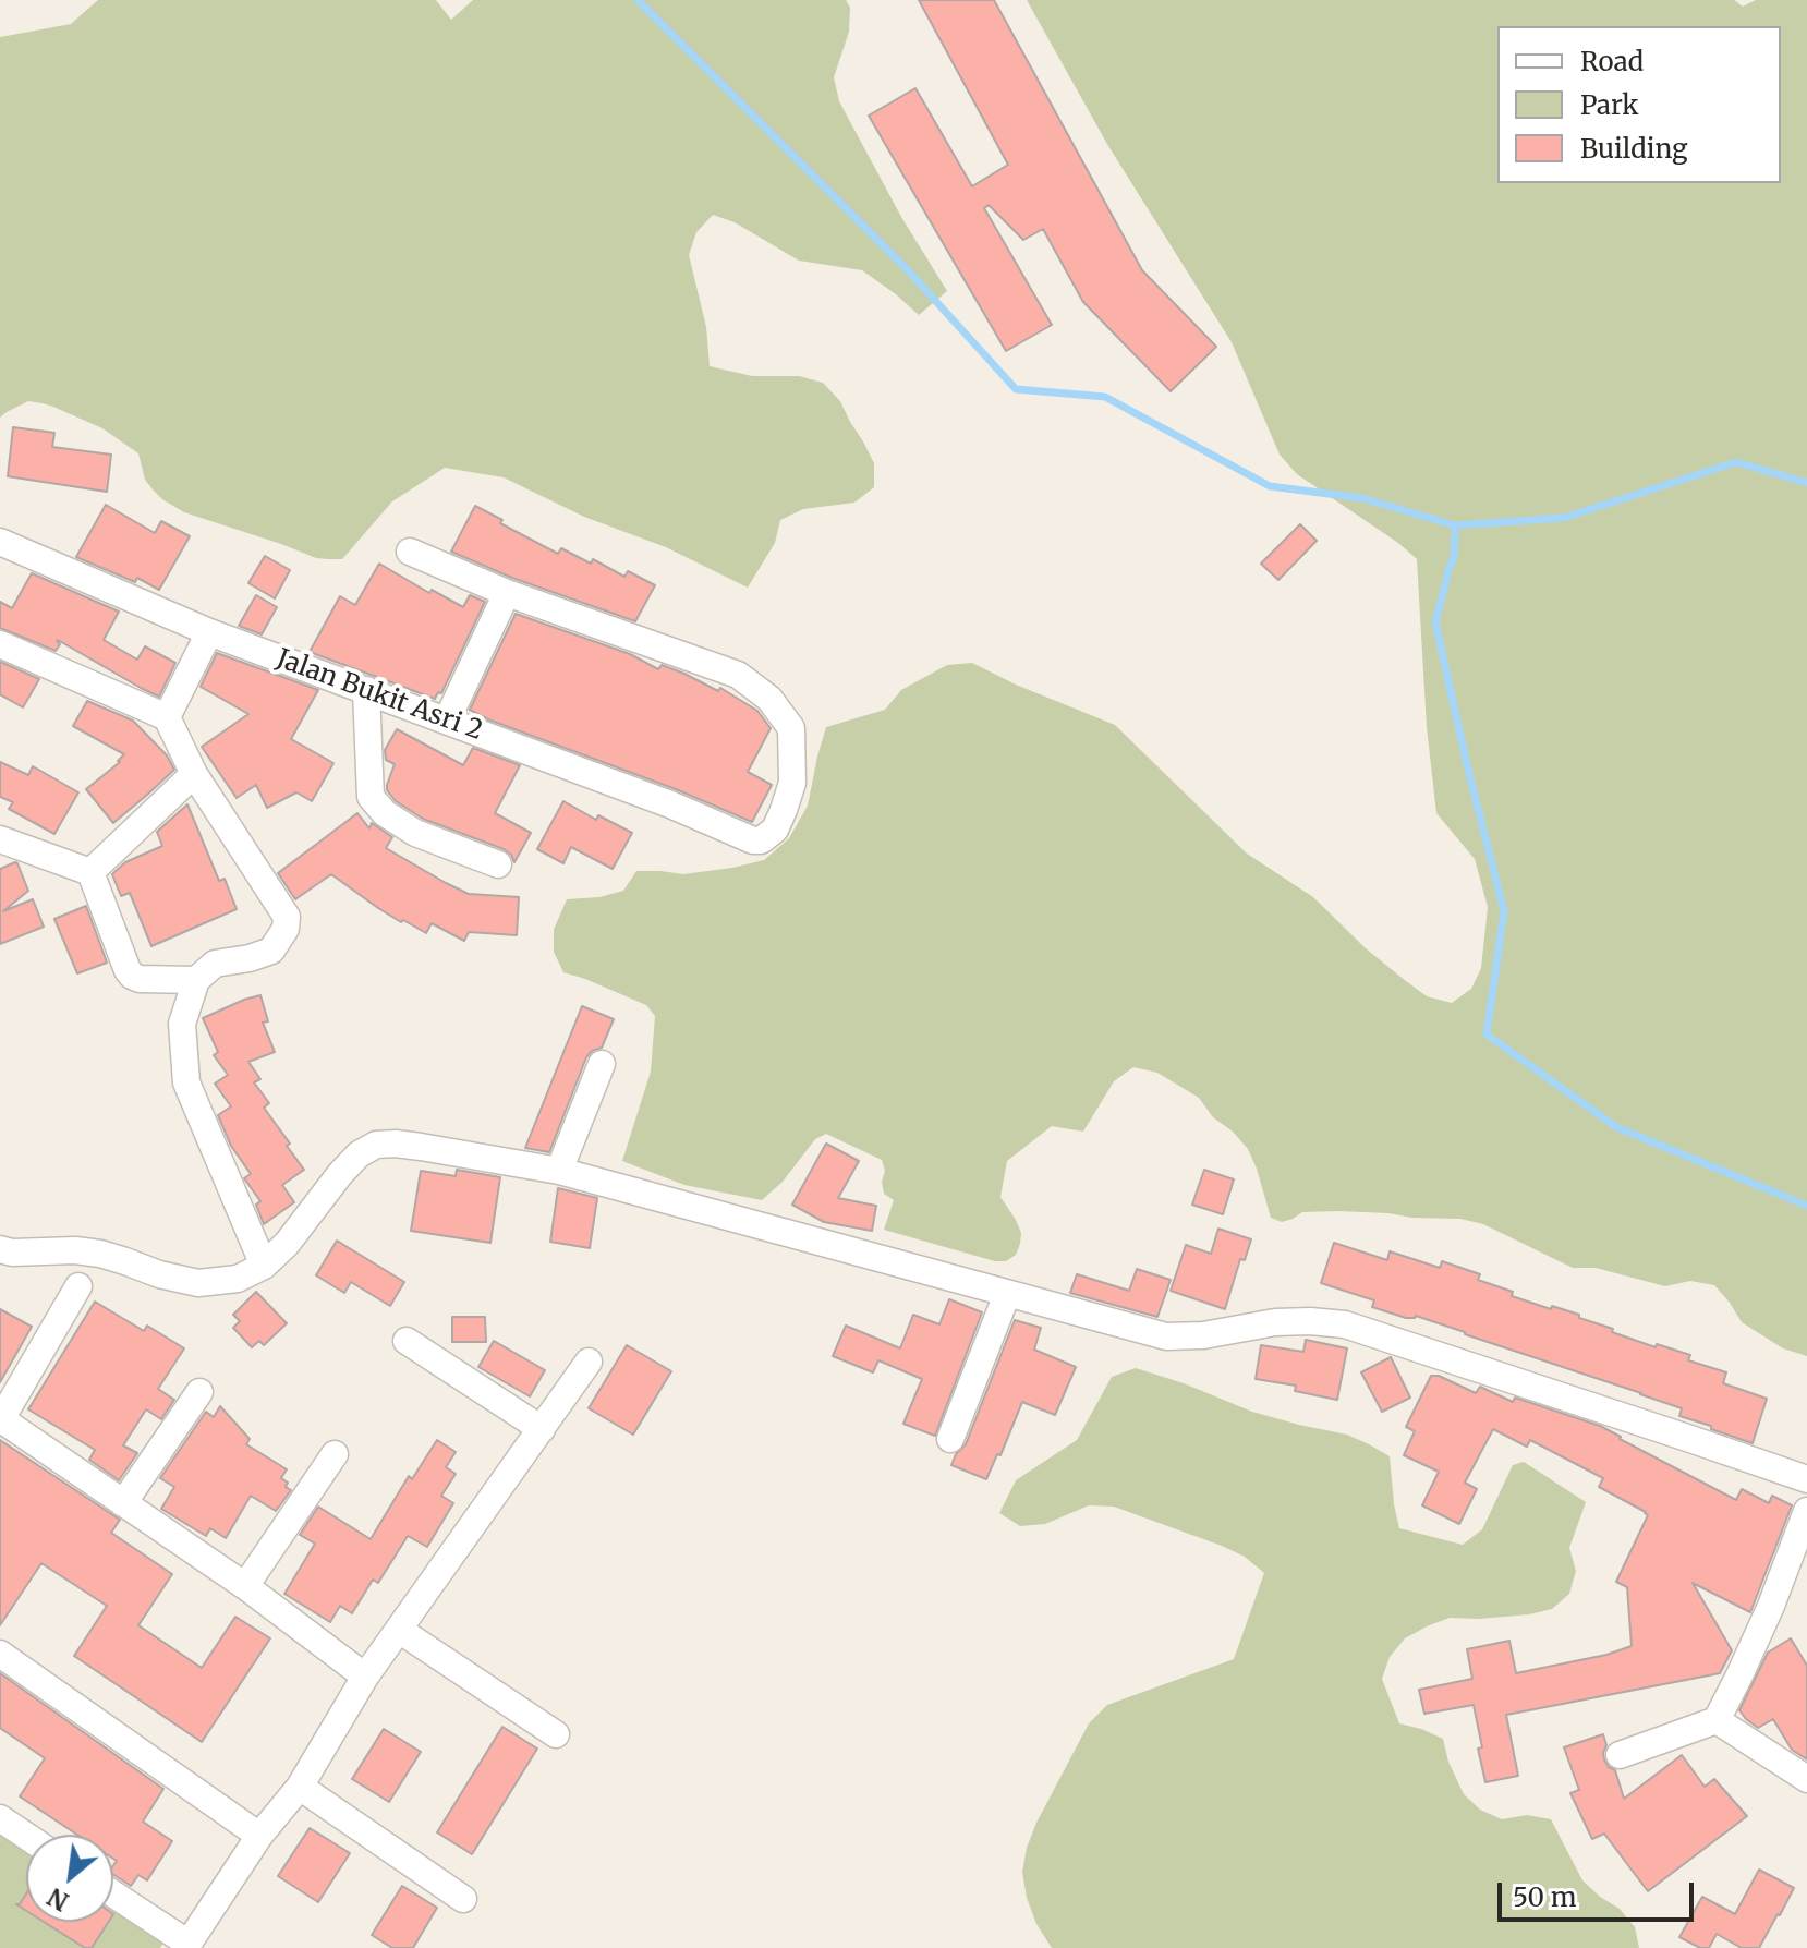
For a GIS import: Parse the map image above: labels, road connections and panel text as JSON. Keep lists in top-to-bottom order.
{
  "streets": {
    "street": ["Jalan Bukit Asri 2"]
  },
  "legend": ["Road", "Park", "Building"],
  "scale_bar": "50 m",
  "north": "bottom left"
}
